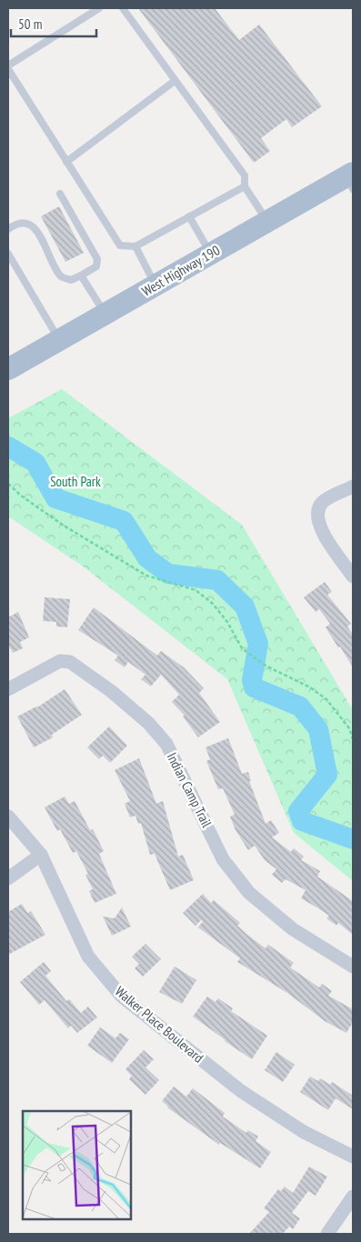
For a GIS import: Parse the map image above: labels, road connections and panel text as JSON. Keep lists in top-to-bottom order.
{
  "streets": {
    "main road": ["West Highway 190"],
    "street": ["Indian Camp Trail", "Walker Place Boulevard"]
  },
  "parks": ["South Park"],
  "scale_bar": "50 m"
}
